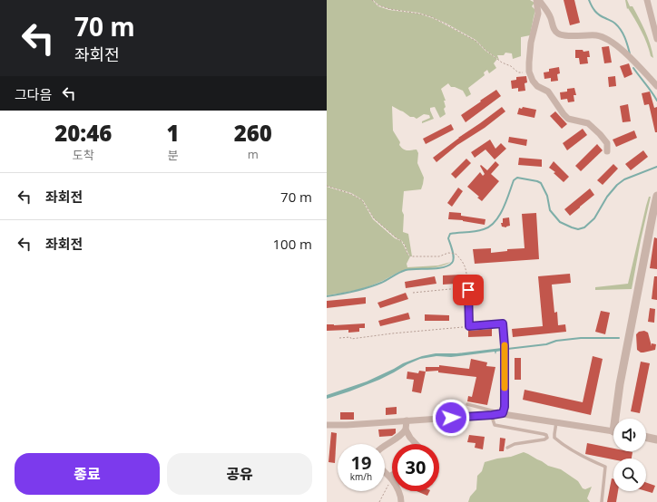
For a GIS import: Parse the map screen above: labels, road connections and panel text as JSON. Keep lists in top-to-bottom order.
{
  "page": {
    "turn": ["70 m", "좌회전"],
    "then": "그다음",
    "eta": [
      "20:46",
      "도착",
      "1",
      "분",
      "260",
      "m"
    ],
    "list": [
      {
        "name": "좌회전",
        "value": "70 m"
      },
      {
        "name": "좌회전",
        "value": "100 m"
      }
    ],
    "speed": "19 km/h",
    "limit": "30",
    "buttons": ["종료", "공유"]
  }
}
